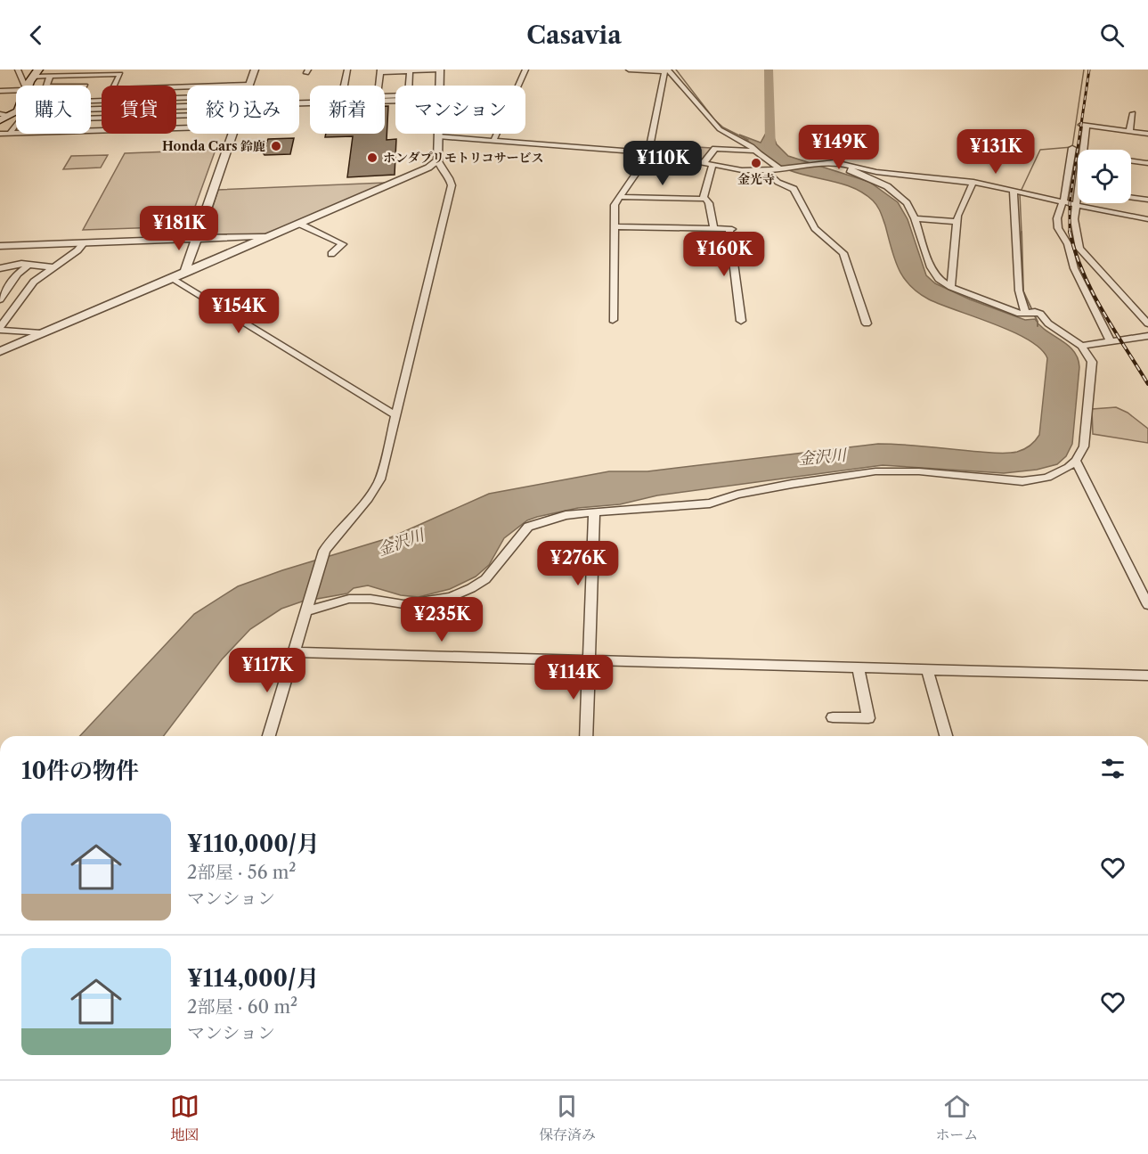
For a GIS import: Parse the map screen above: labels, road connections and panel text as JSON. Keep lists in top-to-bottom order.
{
  "water": ["金沢川"],
  "places": ["Honda Cars 鈴鹿", "ホンダプリモトリコサービス", "金光寺"],
  "page": {
    "header": "Casavia",
    "chip": [
      "購入",
      "賃貸",
      "絞り込み",
      "新着",
      "マンション"
    ],
    "price": [
      "¥149K",
      "¥131K",
      "¥110K",
      "¥181K",
      "¥160K",
      "¥154K",
      "¥276K",
      "¥235K",
      "¥117K",
      "¥114K"
    ],
    "heading": "10件の物件",
    "list": [
      {
        "name": "¥110,000/月",
        "note": "2部屋 · 56 m² · マンション"
      },
      {
        "name": "¥114,000/月",
        "note": "2部屋 · 60 m² · マンション"
      }
    ],
    "tabs": ["地図", "保存済み", "ホーム"]
  }
}
